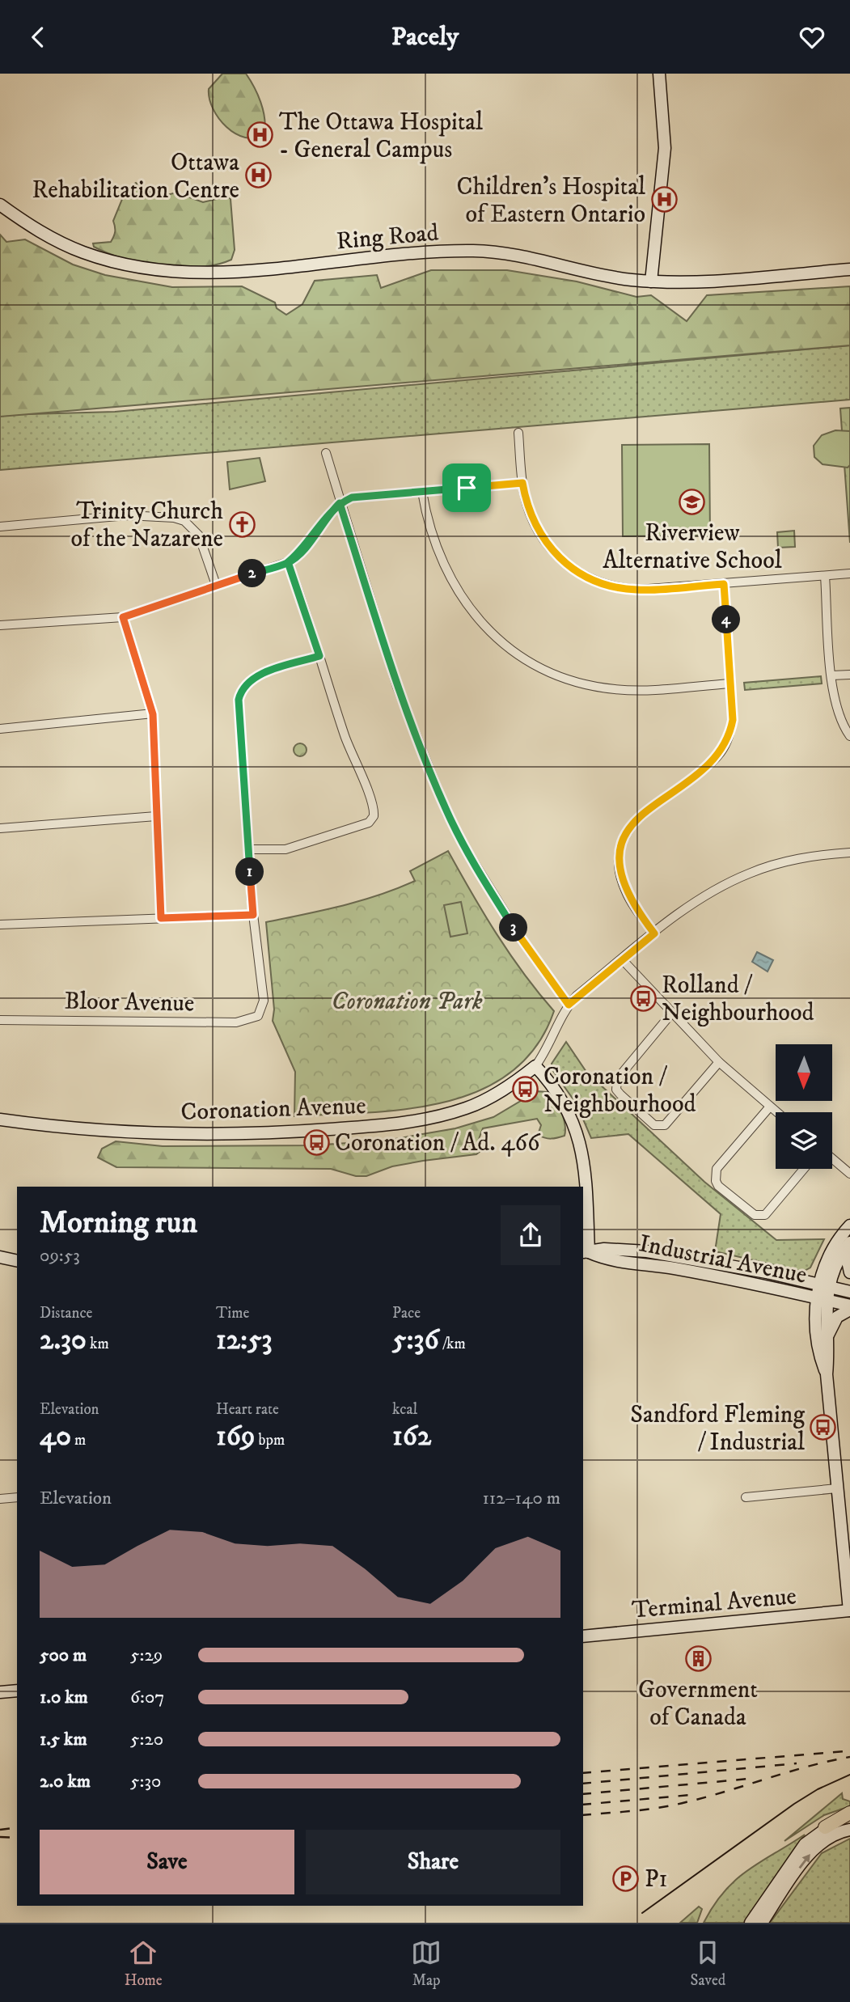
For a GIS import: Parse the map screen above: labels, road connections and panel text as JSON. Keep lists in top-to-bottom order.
{
  "streets": {
    "street": [
      "Ring Road",
      "Bloor Avenue",
      "Coronation Avenue",
      "Industrial Avenue",
      "Terminal Avenue"
    ]
  },
  "parks": ["Coronation Park"],
  "places": {
    "hospital": ["The Ottawa Hospital - General Campus", "Ottawa Rehabilitation Centre", "Children's Hospital of Eastern Ontario"],
    "school or university": ["Riverview Alternative School"],
    "church": ["Trinity Church of the Nazarene"],
    "bus stop": [
      "Rolland / Neighbourhood",
      "Coronation / Neighbourhood",
      "Coronation / Ad. 466",
      "Sandford Fleming / Industrial"
    ],
    "building": ["Government of Canada"],
    "parking": ["P1"]
  },
  "north": "bottom",
  "page": {
    "header": "Pacely",
    "pins": [
      "2",
      "4",
      "1",
      "3"
    ],
    "heading": ["Morning run", "09:53"],
    "stats": [
      ["Distance", "2.30 km"],
      ["Time", "12:53"],
      ["Pace", "5:36 /km"],
      ["Elevation", "40 m"],
      ["Heart rate", "169 bpm"],
      ["kcal", "162"]
    ],
    "chart": ["Elevation", "112–140 m"],
    "list": [
      {
        "name": "500 m",
        "note": "5:29"
      },
      {
        "name": "1.0 km",
        "note": "6:07"
      },
      {
        "name": "1.5 km",
        "note": "5:20"
      },
      {
        "name": "2.0 km",
        "note": "5:30"
      }
    ],
    "buttons": ["Save", "Share"],
    "tabs": ["Home", "Map", "Saved"]
  }
}
